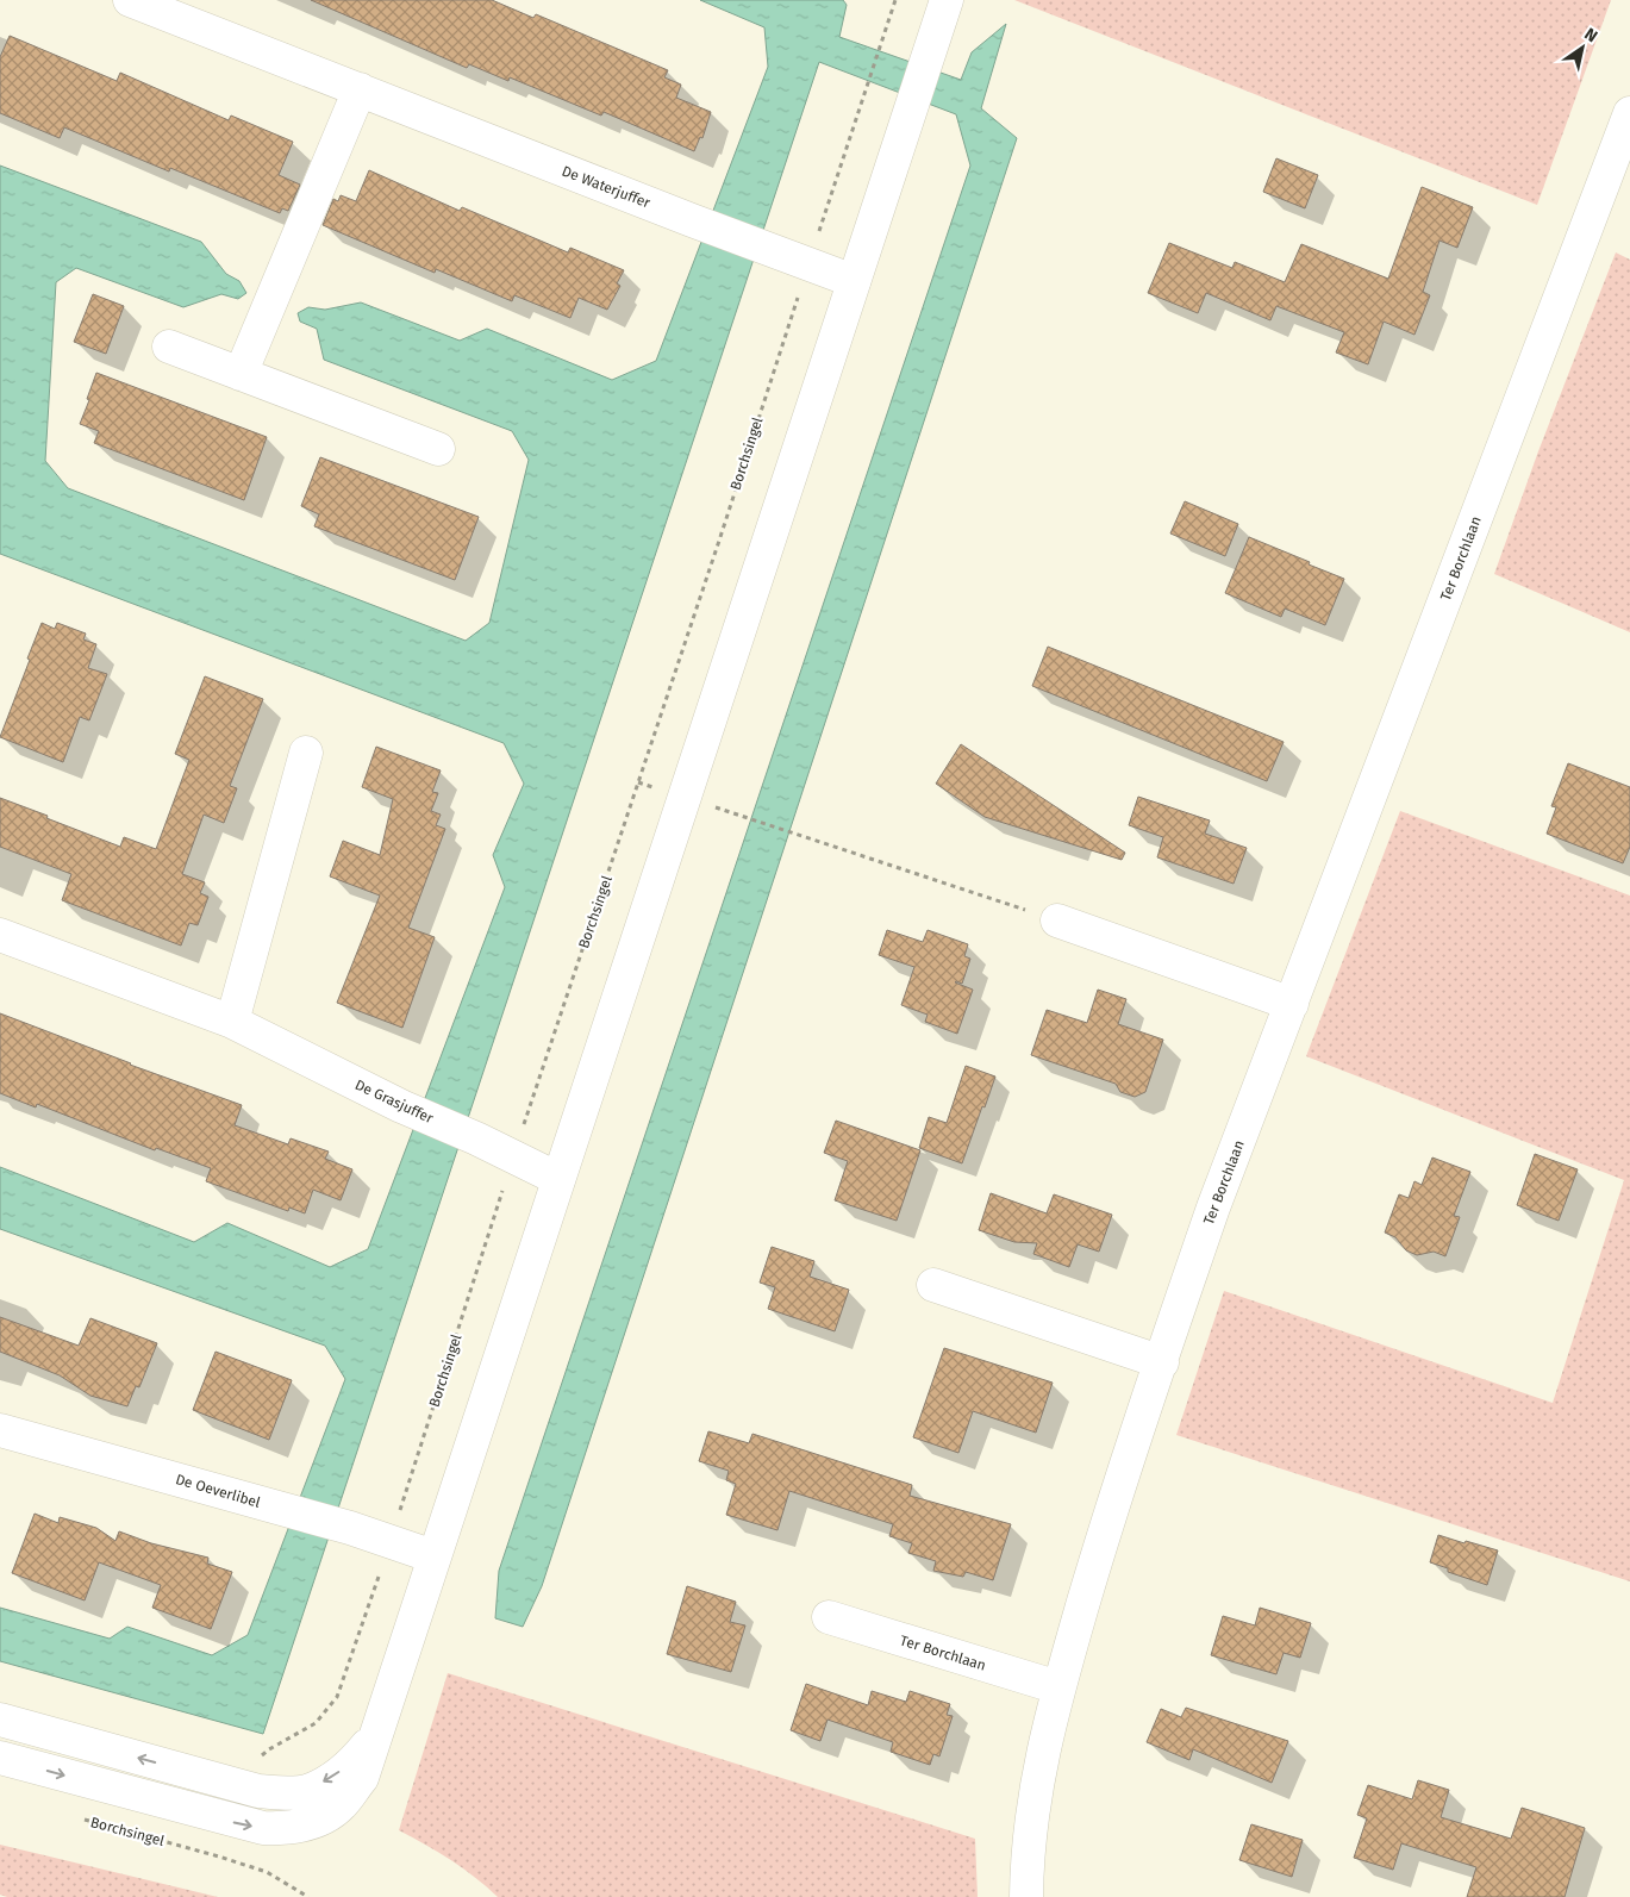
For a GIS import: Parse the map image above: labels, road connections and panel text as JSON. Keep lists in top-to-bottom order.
{
  "streets": {
    "street": [
      "De Waterjuffer",
      "Ter Borchlaan",
      "De Grasjuffer",
      "De Oeverlibel"
    ],
    "path": ["Borchsingel"]
  },
  "crossings": [
    ["De Waterjuffer", "Borchsingel"],
    ["Borchsingel", "De Grasjuffer"],
    ["Borchsingel", "De Oeverlibel"]
  ],
  "north": "top right"
}
